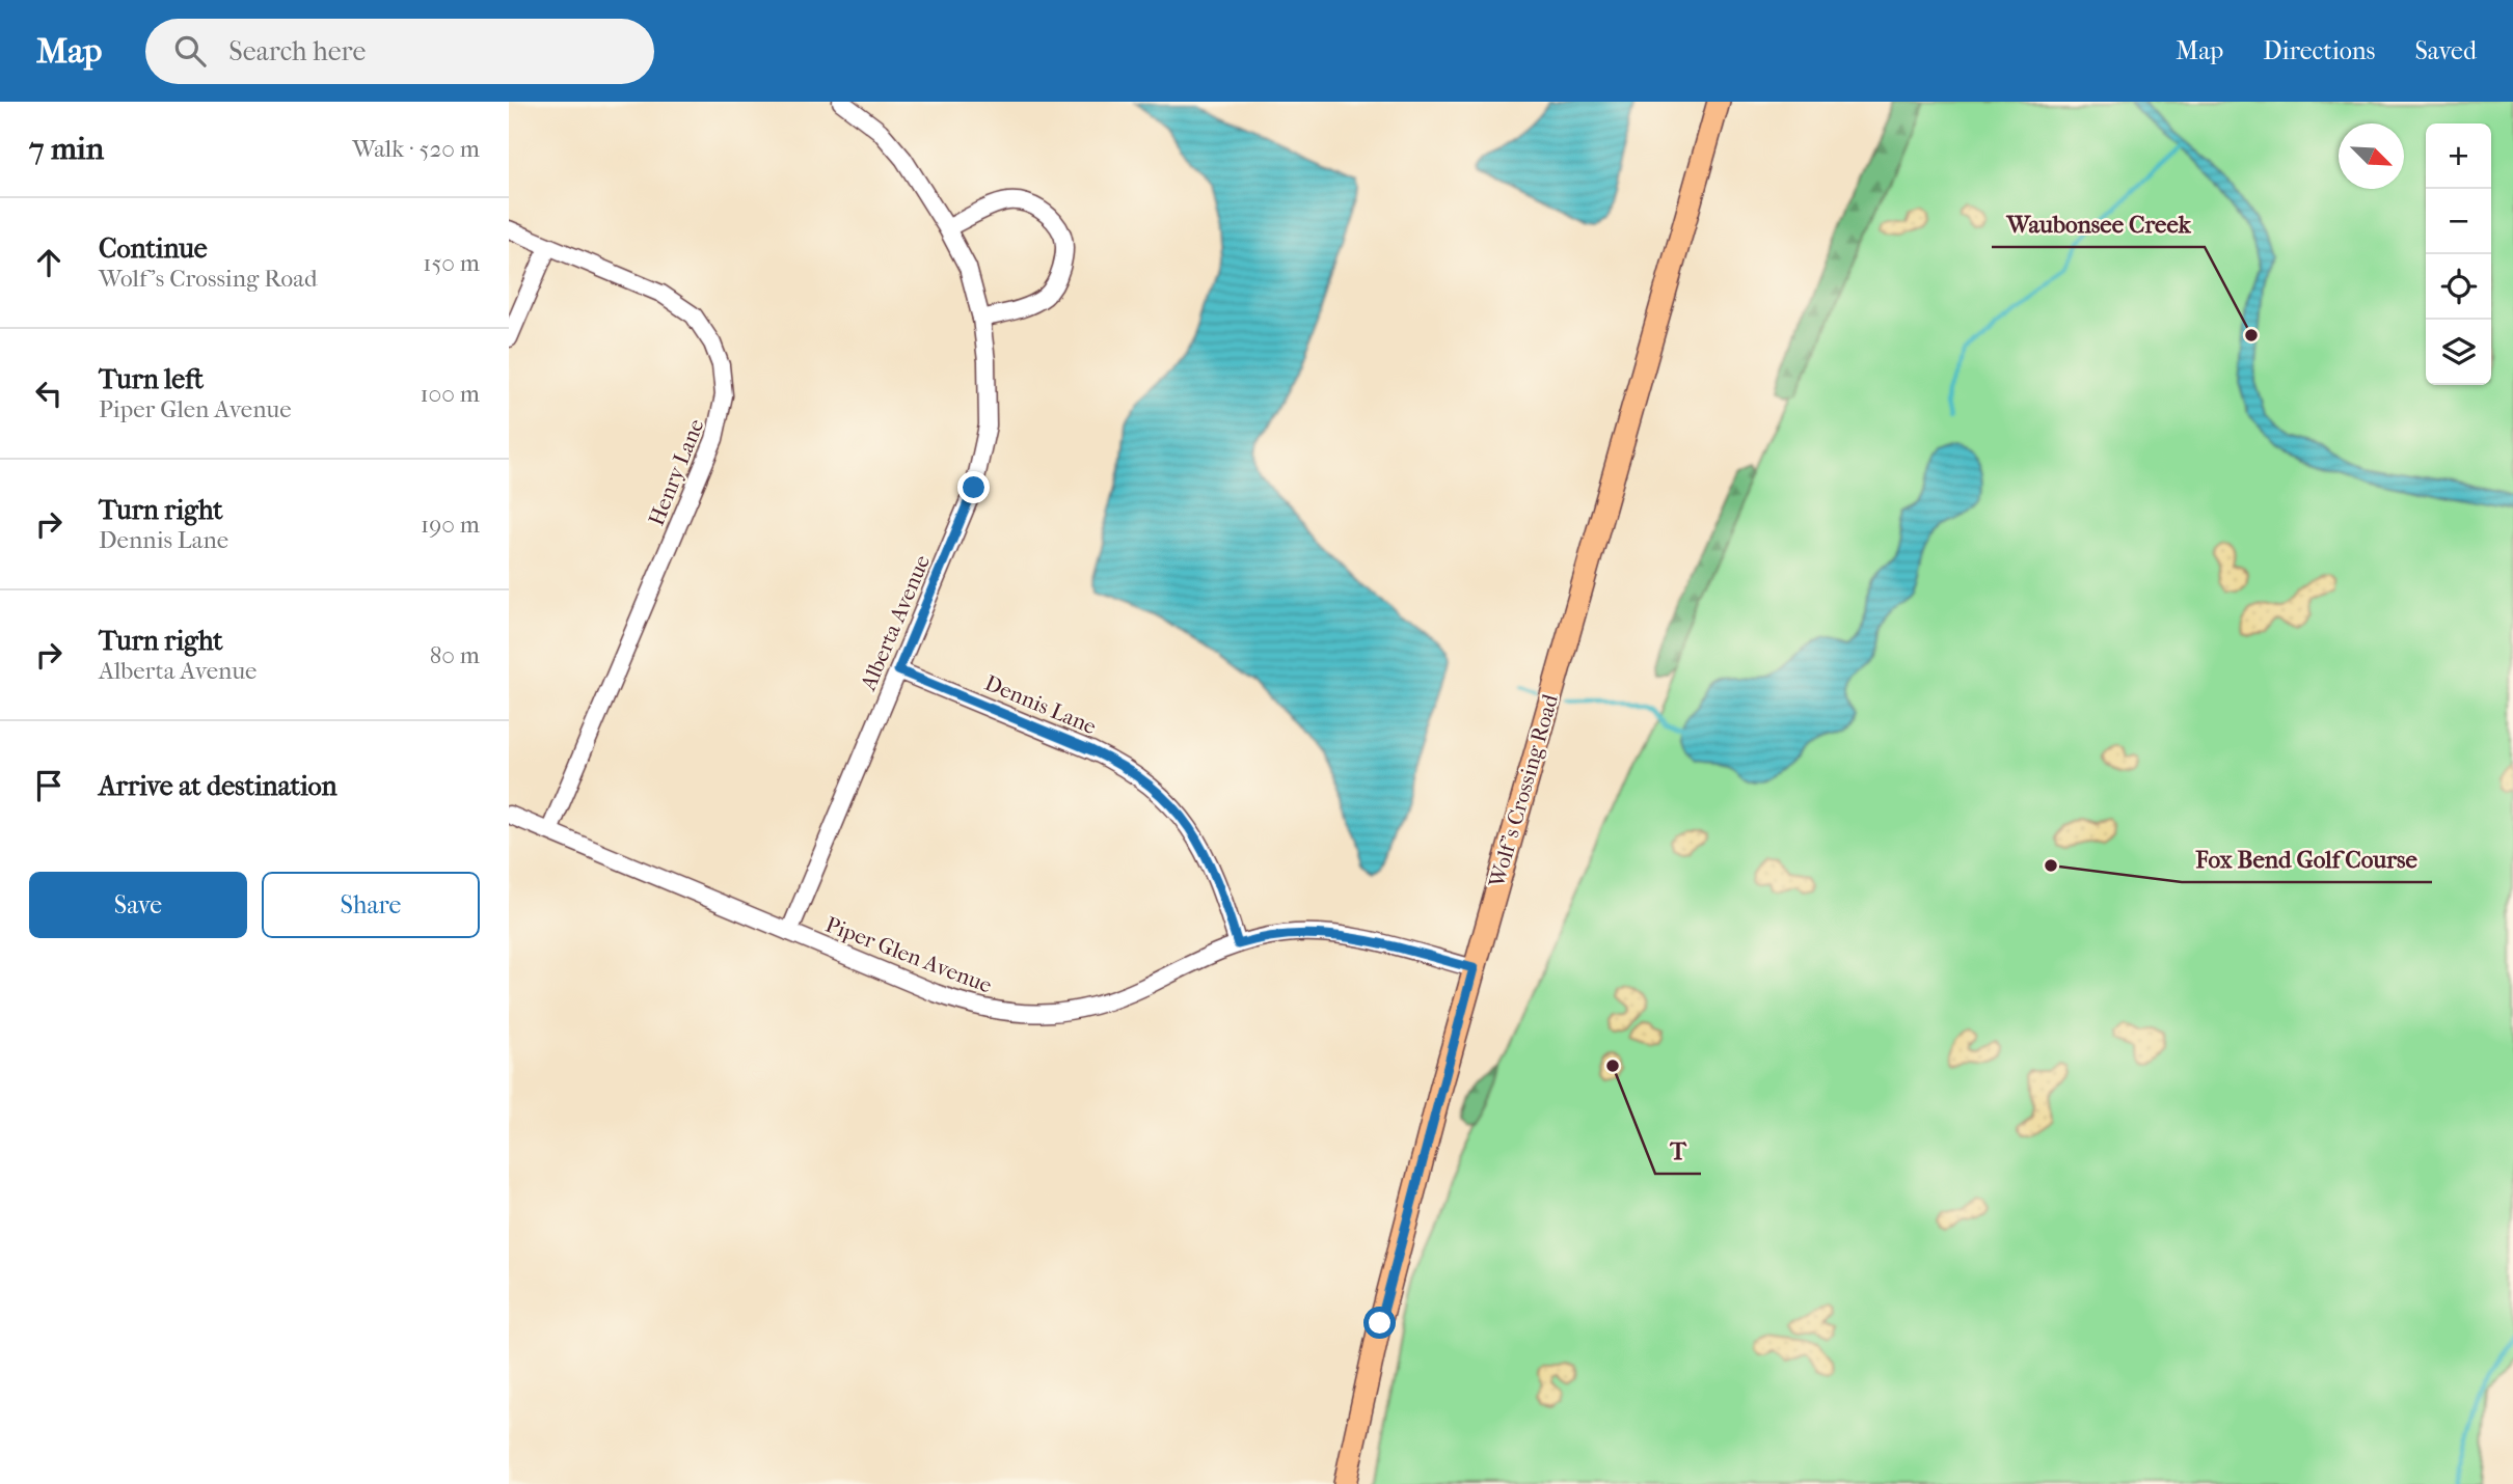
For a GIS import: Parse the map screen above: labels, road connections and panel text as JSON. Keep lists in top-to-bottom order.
{
  "streets": {
    "main road": ["Wolf's Crossing Road"],
    "street": [
      "Henry Lane",
      "Alberta Avenue",
      "Dennis Lane",
      "Piper Glen Avenue"
    ]
  },
  "crossings": [
    ["Henry Lane", "Piper Glen Avenue"],
    ["Alberta Avenue", "Dennis Lane"],
    ["Alberta Avenue", "Piper Glen Avenue"],
    ["Dennis Lane", "Piper Glen Avenue"],
    ["Wolf's Crossing Road", "Piper Glen Avenue"]
  ],
  "places": ["Waubonsee Creek", "Fox Bend Golf Course", "T"],
  "north": "bottom right",
  "page": {
    "header": "Map",
    "search": "Search here",
    "nav": ["Map", "Directions", "Saved"],
    "heading": ["7 min", "Walk · 520 m"],
    "map_buttons": ["+", "−"],
    "list": [
      ["Continue", "Wolf's Crossing Road", "150 m"],
      ["Turn left", "Piper Glen Avenue", "100 m"],
      ["Turn right", "Dennis Lane", "190 m"],
      ["Turn right", "Alberta Avenue", "80 m"],
      "Arrive at destination"
    ],
    "buttons": ["Save", "Share"]
  }
}
